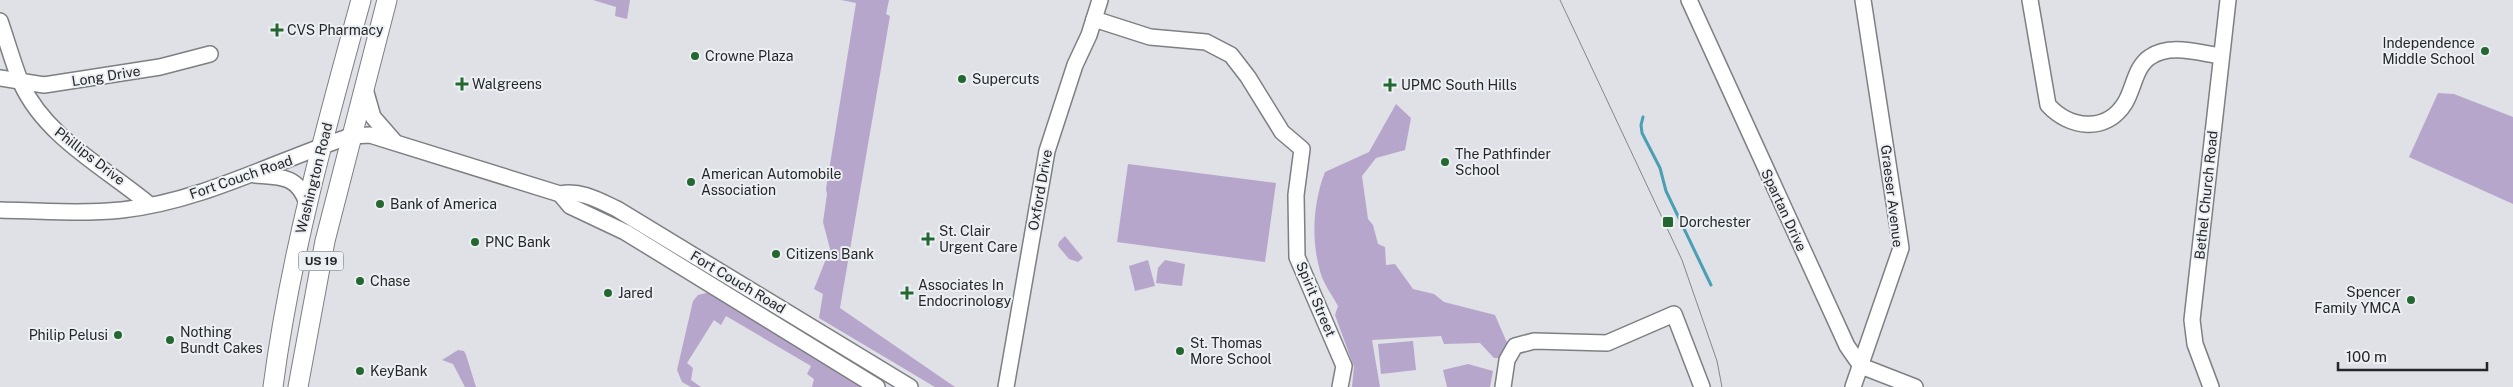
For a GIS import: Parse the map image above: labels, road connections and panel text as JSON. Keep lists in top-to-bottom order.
{
  "streets": {
    "main road": ["Washington Road", "US 19"],
    "street": [
      "Long Drive",
      "Phillips Drive",
      "Fort Couch Road",
      "Oxford Drive",
      "Bethel Church Road",
      "Graeser Avenue",
      "Spartan Drive",
      "Spirit Street"
    ]
  },
  "crossings": [
    ["Long Drive", "Phillips Drive"],
    ["Phillips Drive", "Fort Couch Road"],
    ["Fort Couch Road", "Washington Road"],
    ["Oxford Drive", "Spirit Street"],
    ["Graeser Avenue", "Spartan Drive"]
  ],
  "places": {
    "health": [
      "CVS Pharmacy",
      "Walgreens",
      "UPMC South Hills",
      "St. Clair Urgent Care",
      "Associates In Endocrinology"
    ],
    "other": [
      "Independence Middle School",
      "Crowne Plaza",
      "Supercuts",
      "The Pathfinder School",
      "American Automobile Association",
      "Bank of America",
      "PNC Bank",
      "Citizens Bank",
      "Chase",
      "Jared",
      "Spencer Family YMCA",
      "Philip Pelusi",
      "Nothing Bundt Cakes",
      "St. Thomas More School",
      "KeyBank"
    ],
    "transit": ["Dorchester"]
  },
  "scale_bar": "100 m"
}
